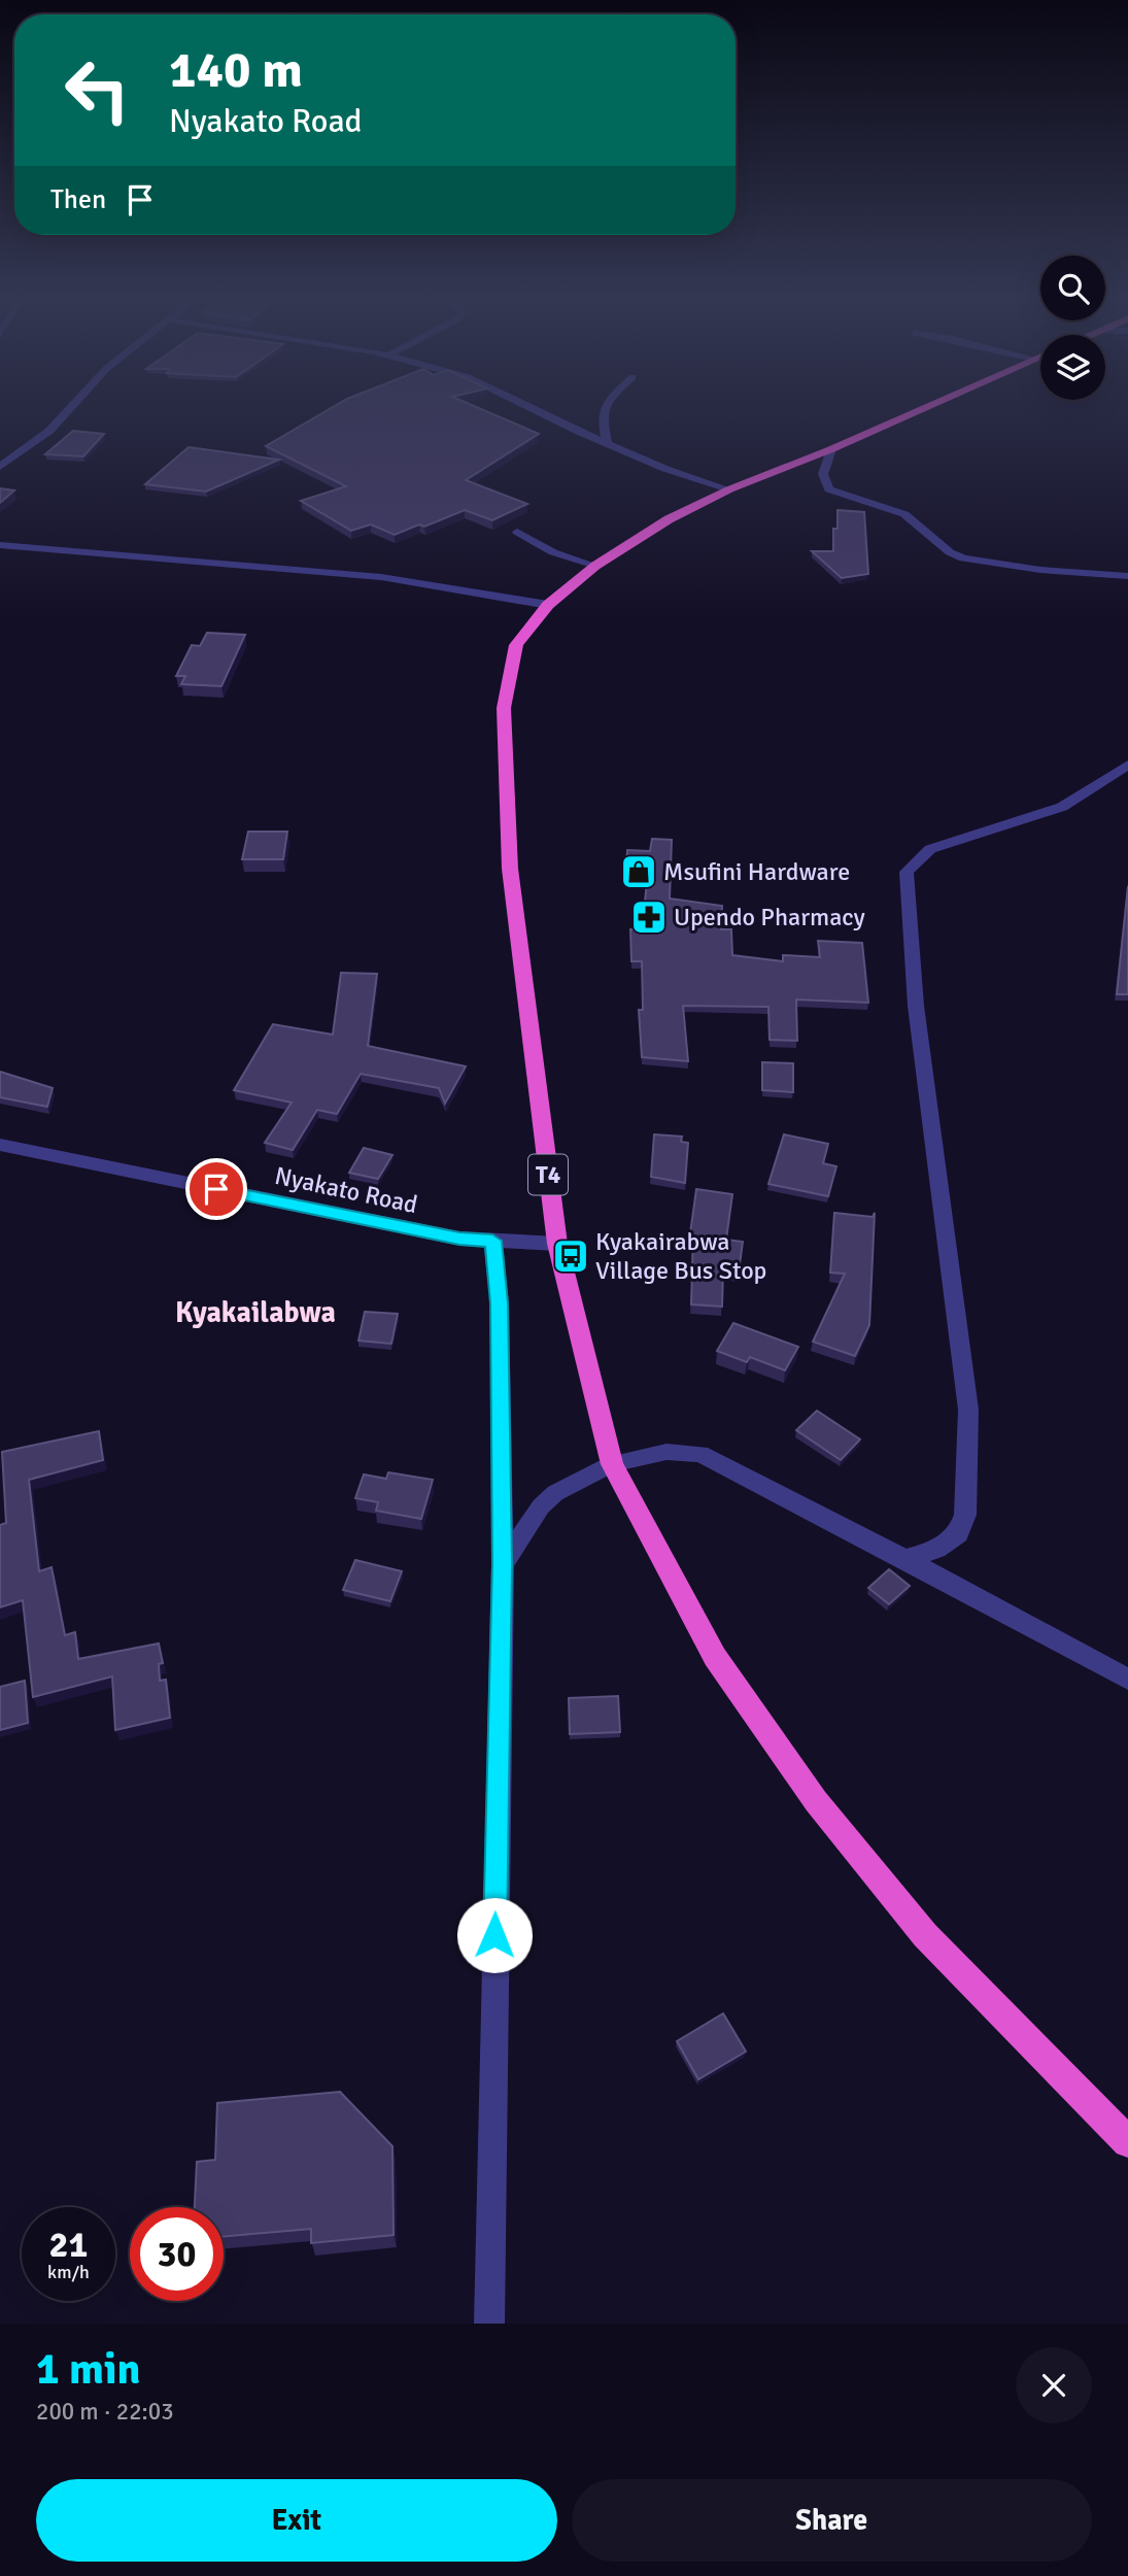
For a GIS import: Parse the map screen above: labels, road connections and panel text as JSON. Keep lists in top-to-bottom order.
{
  "streets": {
    "highway": ["T4"],
    "street": ["Nyakato Road"]
  },
  "crossings": [
    ["T4", "Nyakato Road"]
  ],
  "districts": ["Kyakailabwa"],
  "places": {
    "shop": ["Msufini Hardware"],
    "pharmacy": ["Upendo Pharmacy"],
    "bus stop": ["Kyakairabwa Village Bus Stop"]
  },
  "page": {
    "turn": ["140 m", "Nyakato Road"],
    "then": "Then",
    "speed": "21 km/h",
    "limit": "30",
    "heading": ["1 min", "200 m · 22:03"],
    "buttons": ["Exit", "Share"]
  }
}
